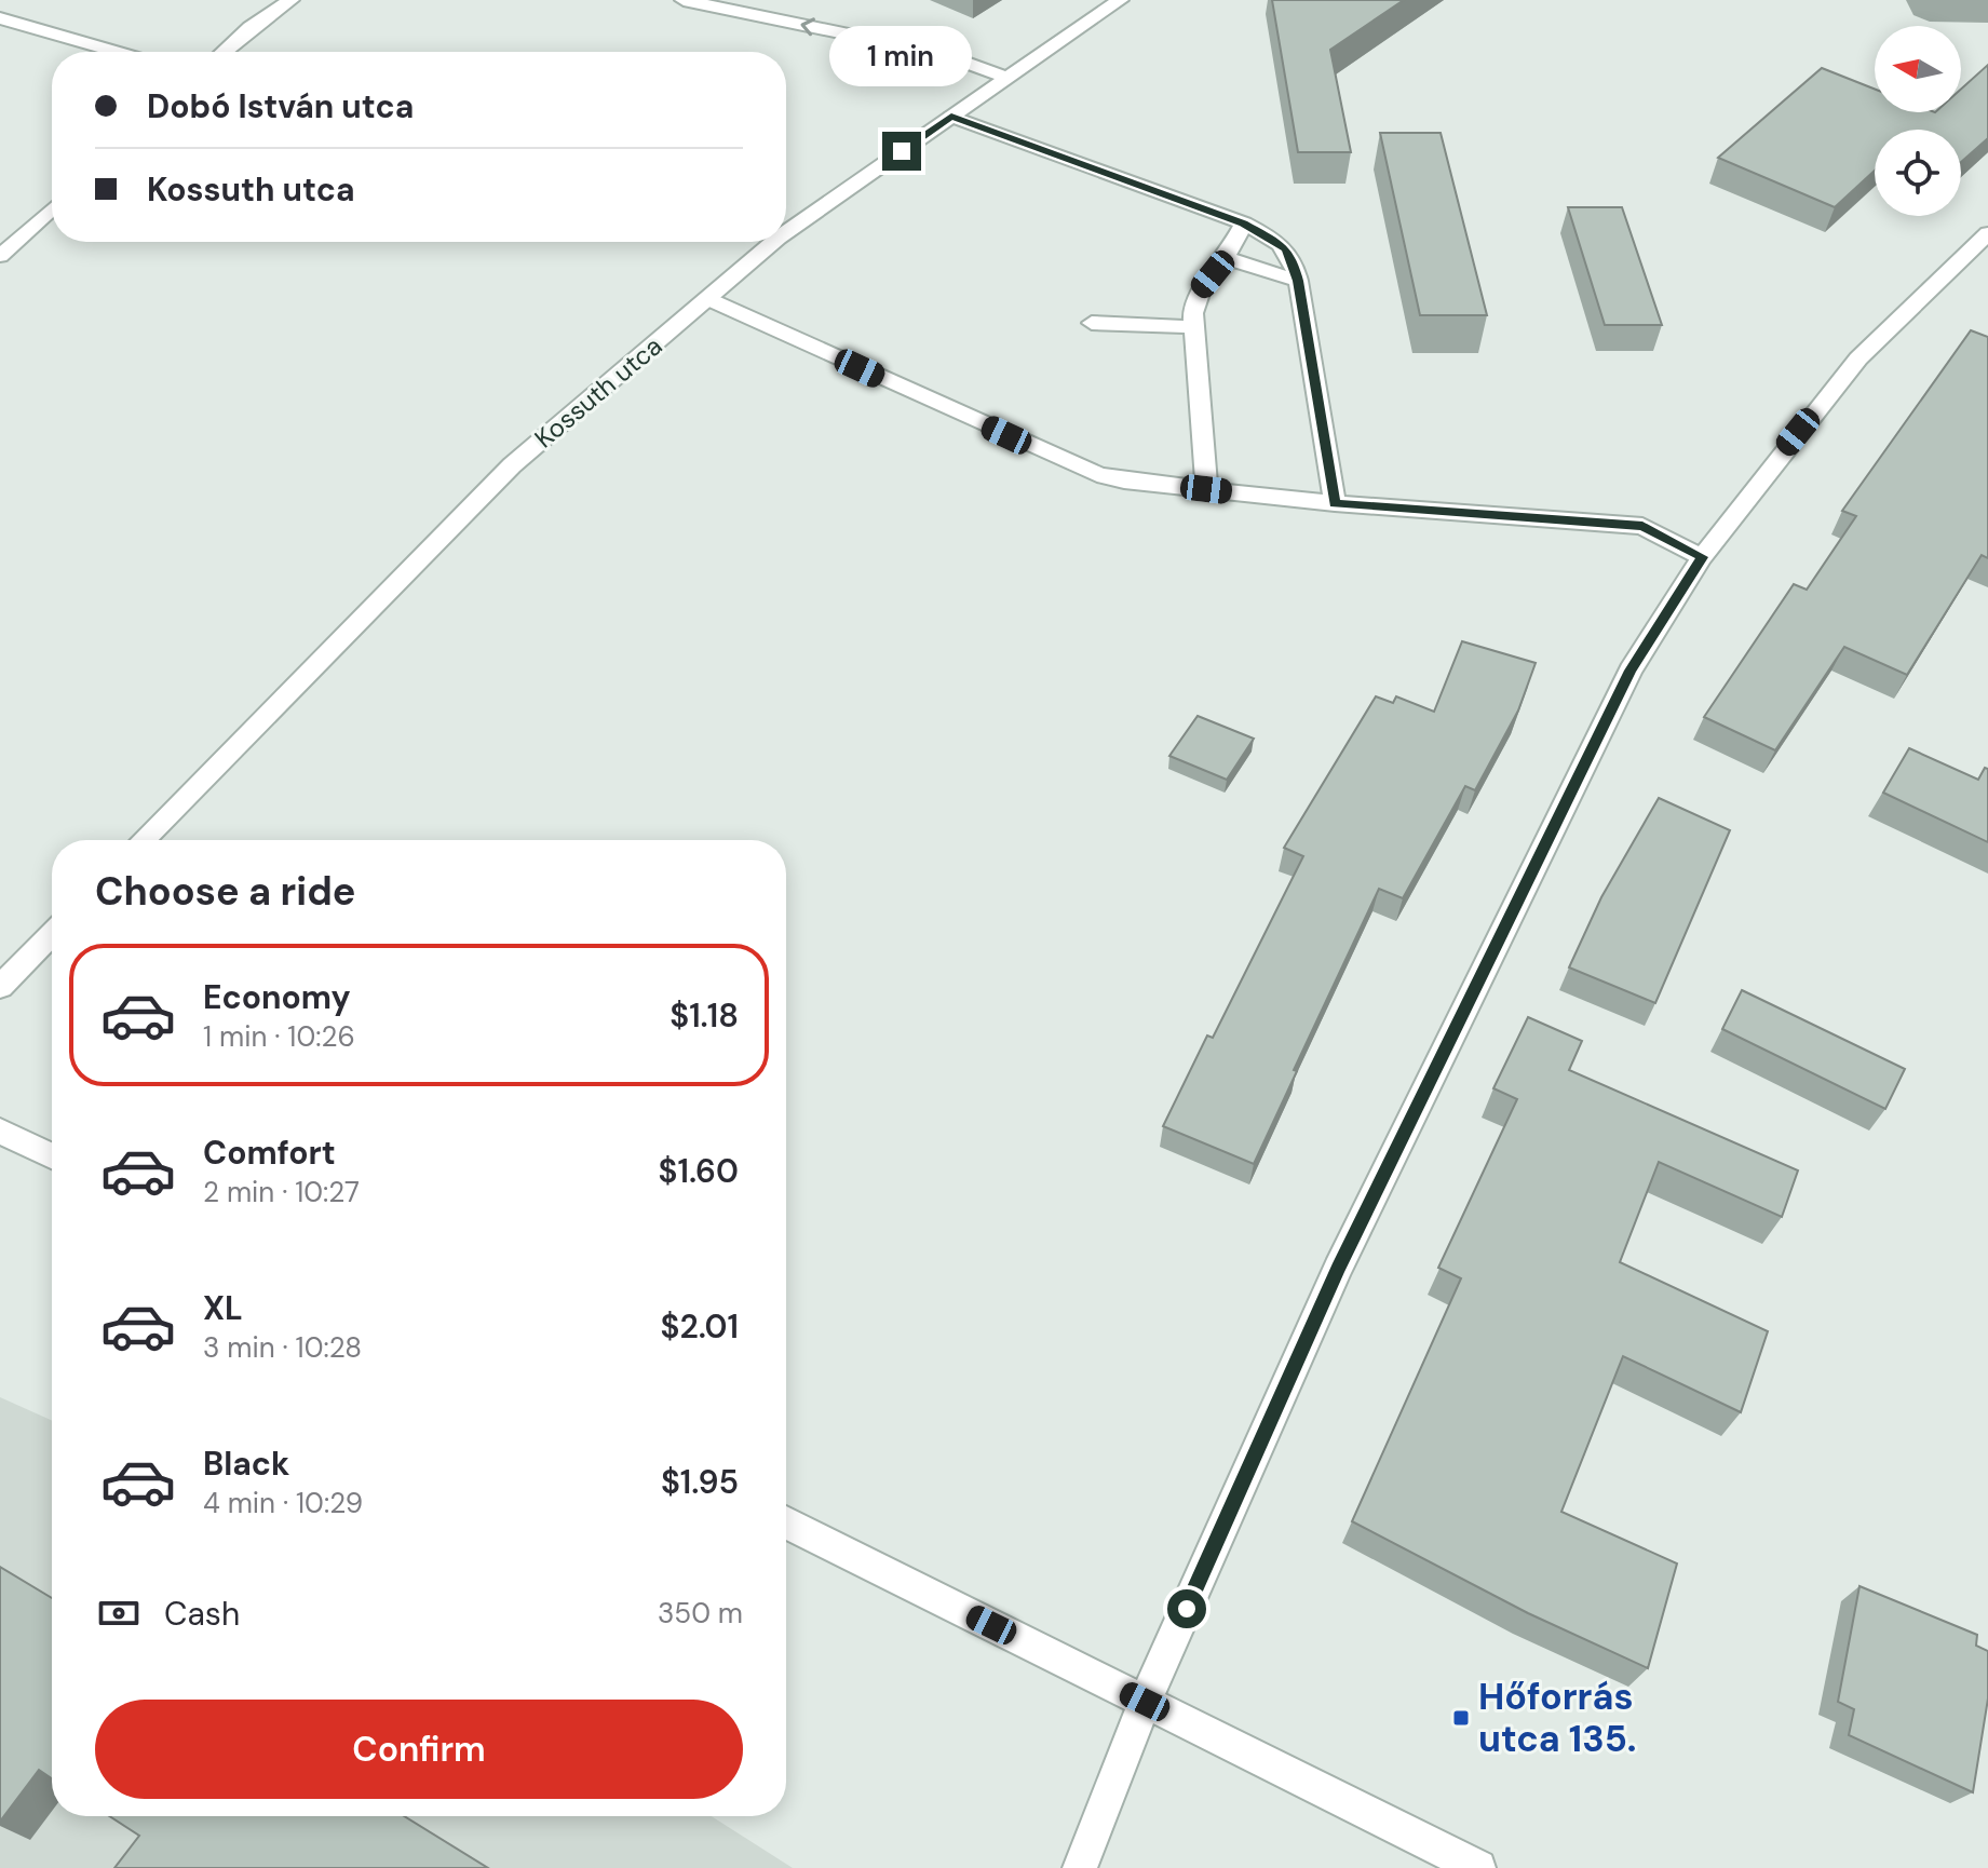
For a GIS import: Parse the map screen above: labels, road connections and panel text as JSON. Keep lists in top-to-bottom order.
{
  "streets": {
    "street": ["Kossuth utca"]
  },
  "places": {
    "transit": ["Hőforrás utca 135."]
  },
  "north": "left",
  "page": {
    "bubble": "1 min",
    "banner": ["Dobó István utca", "Kossuth utca"],
    "heading": "Choose a ride",
    "list": [
      {
        "name": "Economy",
        "note": "1 min · 10:26",
        "value": "$1.18"
      },
      {
        "name": "Comfort",
        "note": "2 min · 10:27",
        "value": "$1.60"
      },
      {
        "name": "XL",
        "note": "3 min · 10:28",
        "value": "$2.01"
      },
      {
        "name": "Black",
        "note": "4 min · 10:29",
        "value": "$1.95"
      }
    ],
    "pay": ["Cash", "350 m"],
    "buttons": "Confirm"
  }
}
